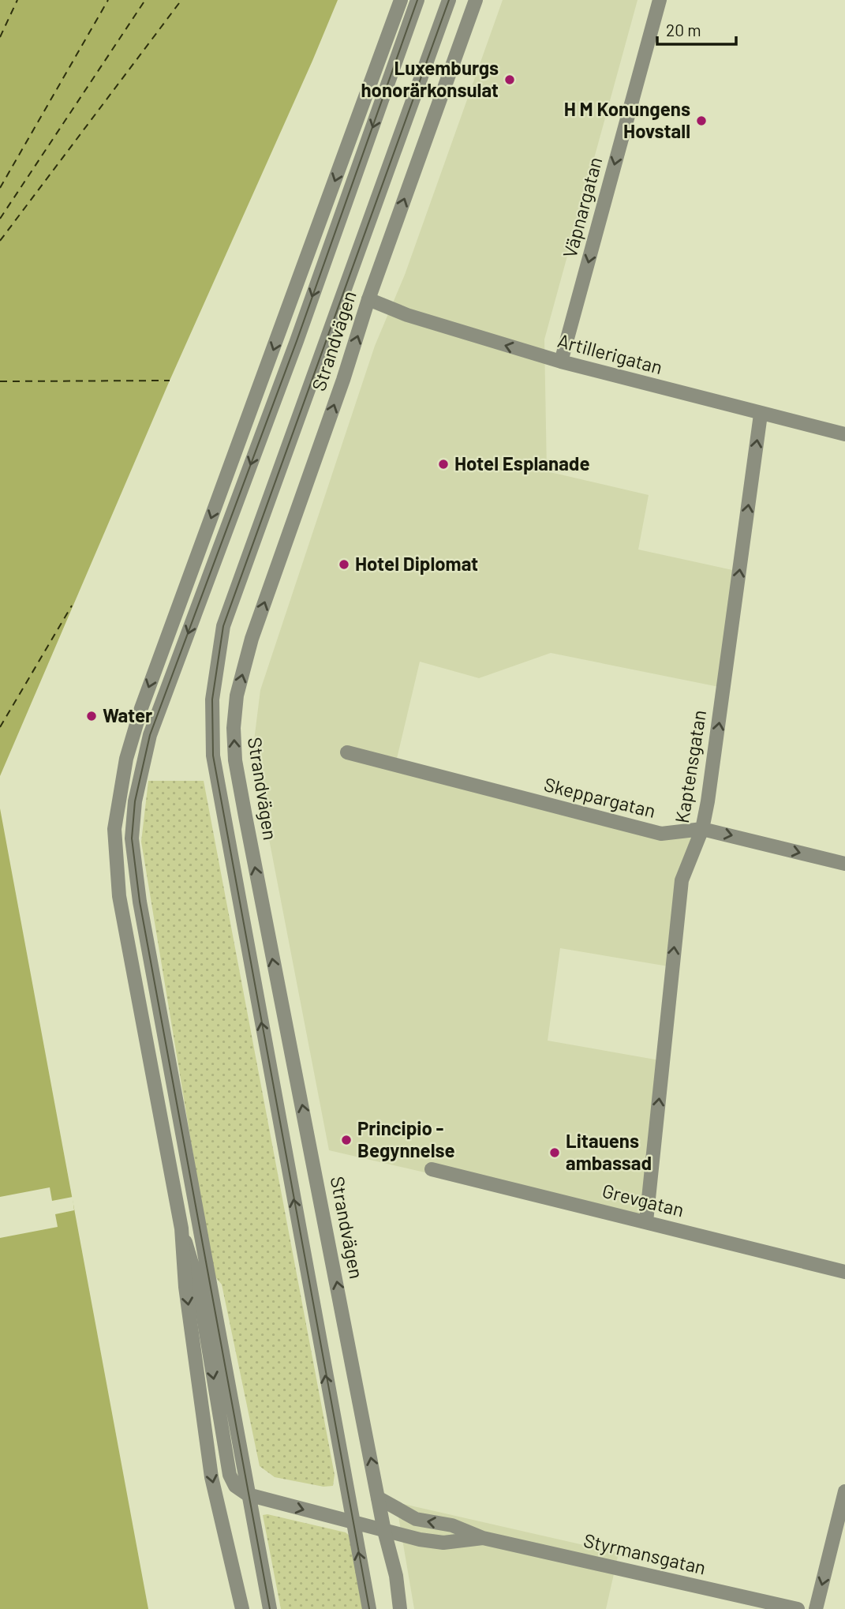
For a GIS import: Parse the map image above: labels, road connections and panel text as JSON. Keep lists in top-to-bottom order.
{
  "streets": {
    "street": [
      "Väpnargatan",
      "Strandvägen",
      "Artillerigatan",
      "Kaptensgatan",
      "Skeppargatan",
      "Grevgatan",
      "Styrmansgatan"
    ]
  },
  "crossings": [
    ["Väpnargatan", "Artillerigatan"],
    ["Strandvägen", "Artillerigatan"],
    ["Strandvägen", "Styrmansgatan"],
    ["Artillerigatan", "Kaptensgatan"],
    ["Kaptensgatan", "Skeppargatan"],
    ["Kaptensgatan", "Grevgatan"]
  ],
  "one_way": ["Väpnargatan", "Artillerigatan", "Kaptensgatan"],
  "places": [
    "Luxemburgs honorärkonsulat",
    "H M Konungens Hovstall",
    "Hotel Esplanade",
    "Hotel Diplomat",
    "Water",
    "Principio - Begynnelse",
    "Litauens ambassad"
  ],
  "scale_bar": "20 m"
}
